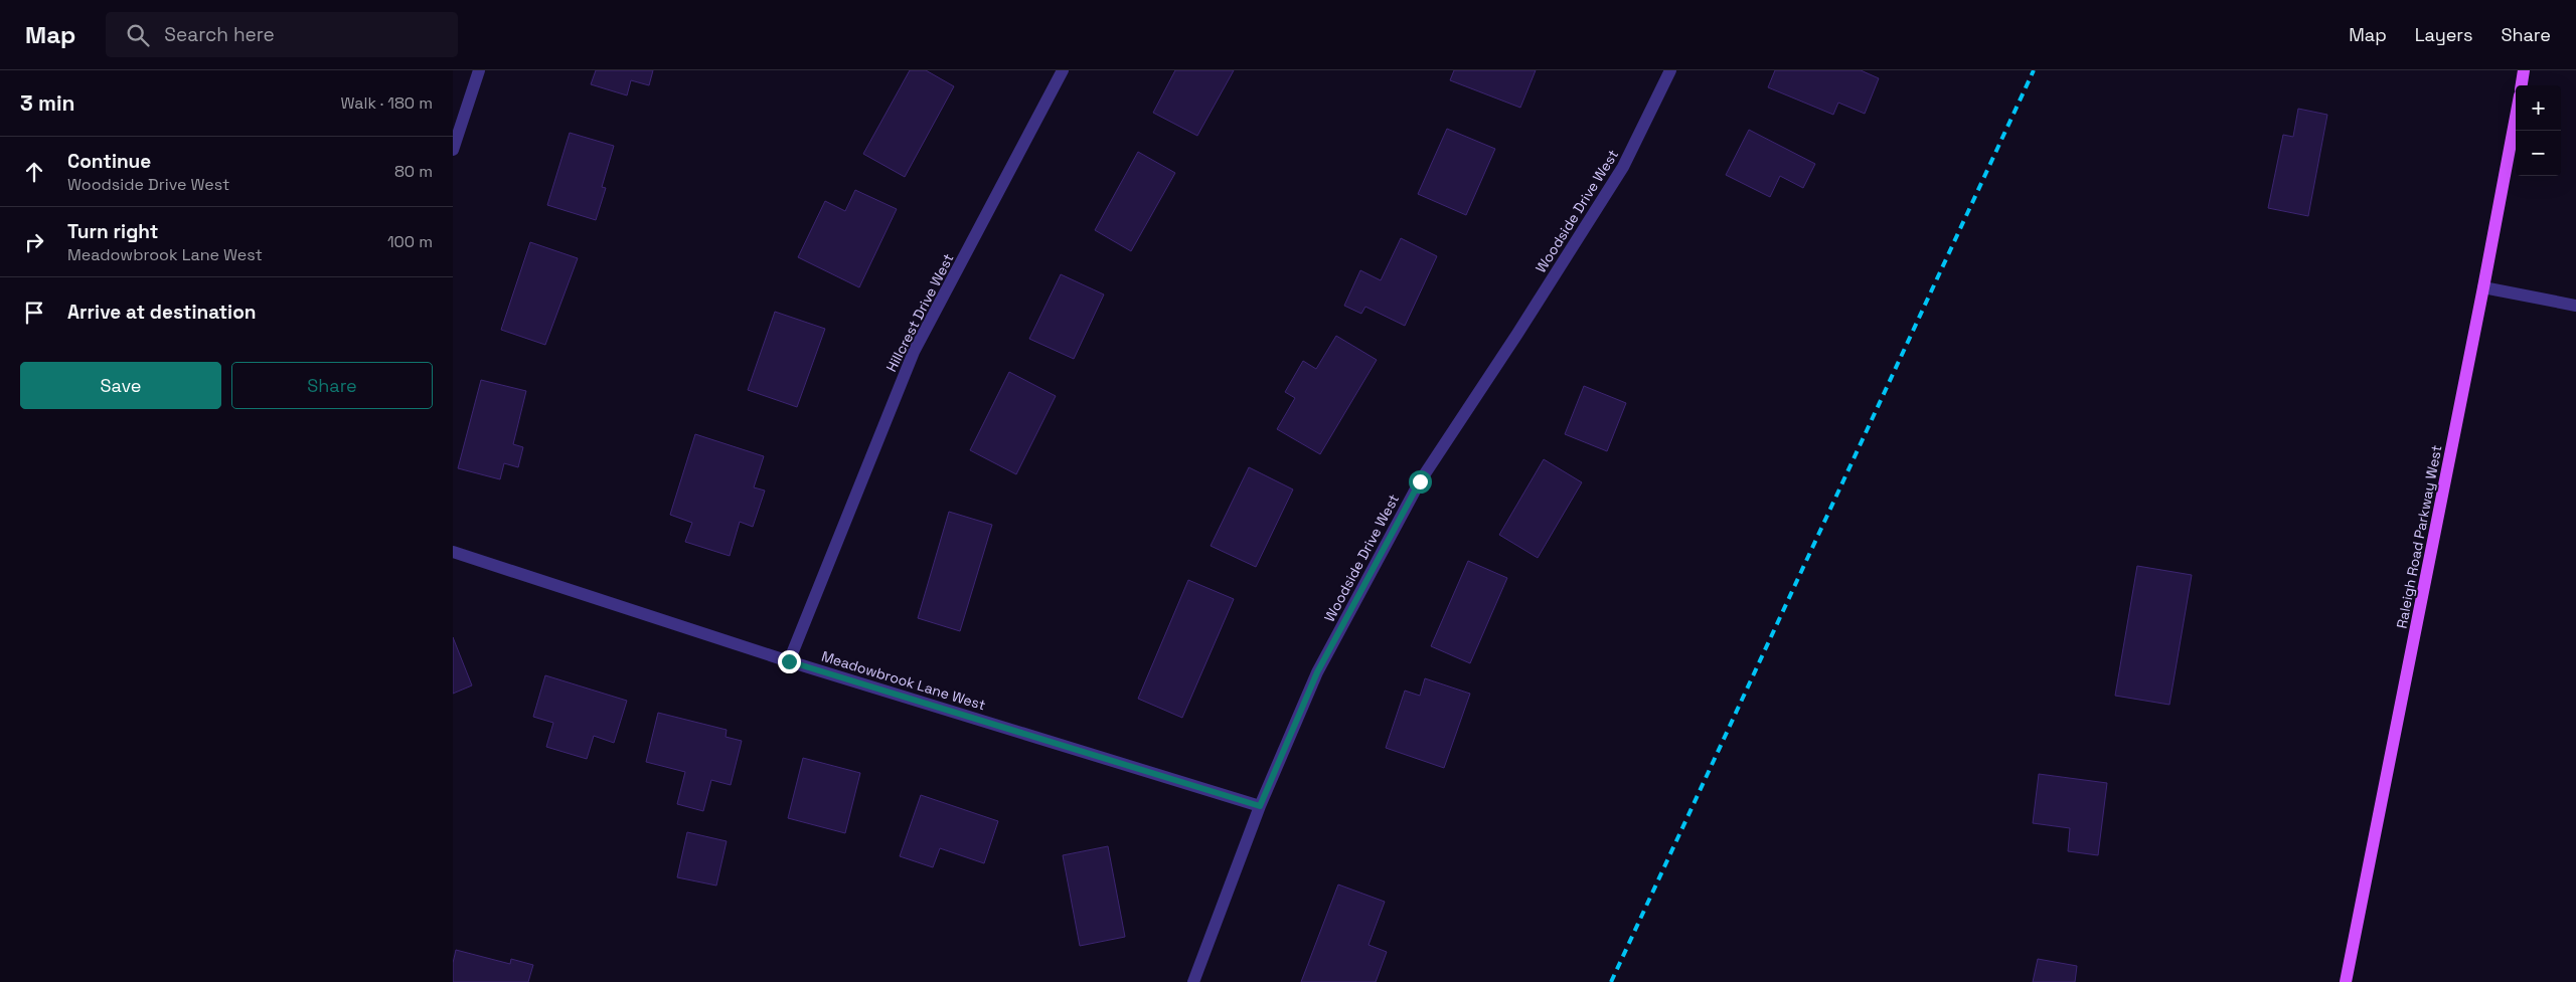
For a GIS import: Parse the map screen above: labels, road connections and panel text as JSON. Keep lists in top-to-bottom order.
{
  "streets": {
    "main road": ["Raleigh Road Parkway West"],
    "street": ["Woodside Drive West", "Hillcrest Drive West", "Meadowbrook Lane West"]
  },
  "crossings": [
    ["Woodside Drive West", "Meadowbrook Lane West"],
    ["Hillcrest Drive West", "Meadowbrook Lane West"]
  ],
  "page": {
    "header": "Map",
    "search": "Search here",
    "nav": ["Map", "Layers", "Share"],
    "heading": ["3 min", "Walk · 180 m"],
    "map_buttons": ["+", "−"],
    "list": [
      ["Continue", "Woodside Drive West", "80 m"],
      ["Turn right", "Meadowbrook Lane West", "100 m"],
      "Arrive at destination"
    ],
    "buttons": ["Save", "Share"]
  }
}
